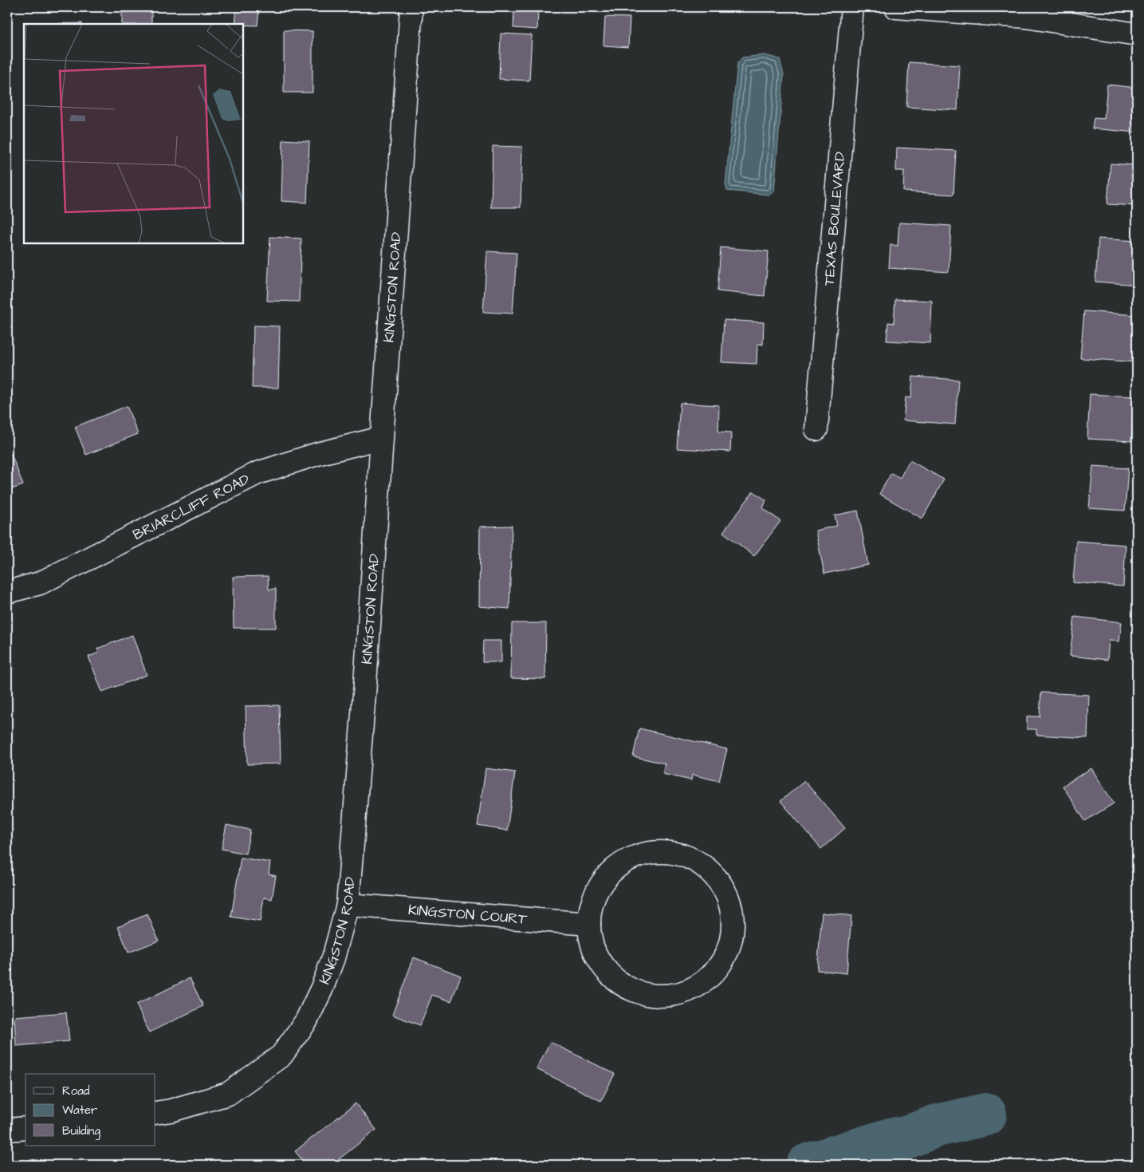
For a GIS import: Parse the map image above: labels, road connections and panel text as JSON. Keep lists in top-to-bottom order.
{
  "streets": {
    "street": [
      "TEXAS BOULEVARD",
      "KINGSTON ROAD",
      "BRIARCLIFF ROAD",
      "KINGSTON COURT"
    ]
  },
  "crossings": [
    ["KINGSTON ROAD", "BRIARCLIFF ROAD"],
    ["KINGSTON ROAD", "KINGSTON COURT"]
  ],
  "legend": ["Road", "Water", "Building"]
}
